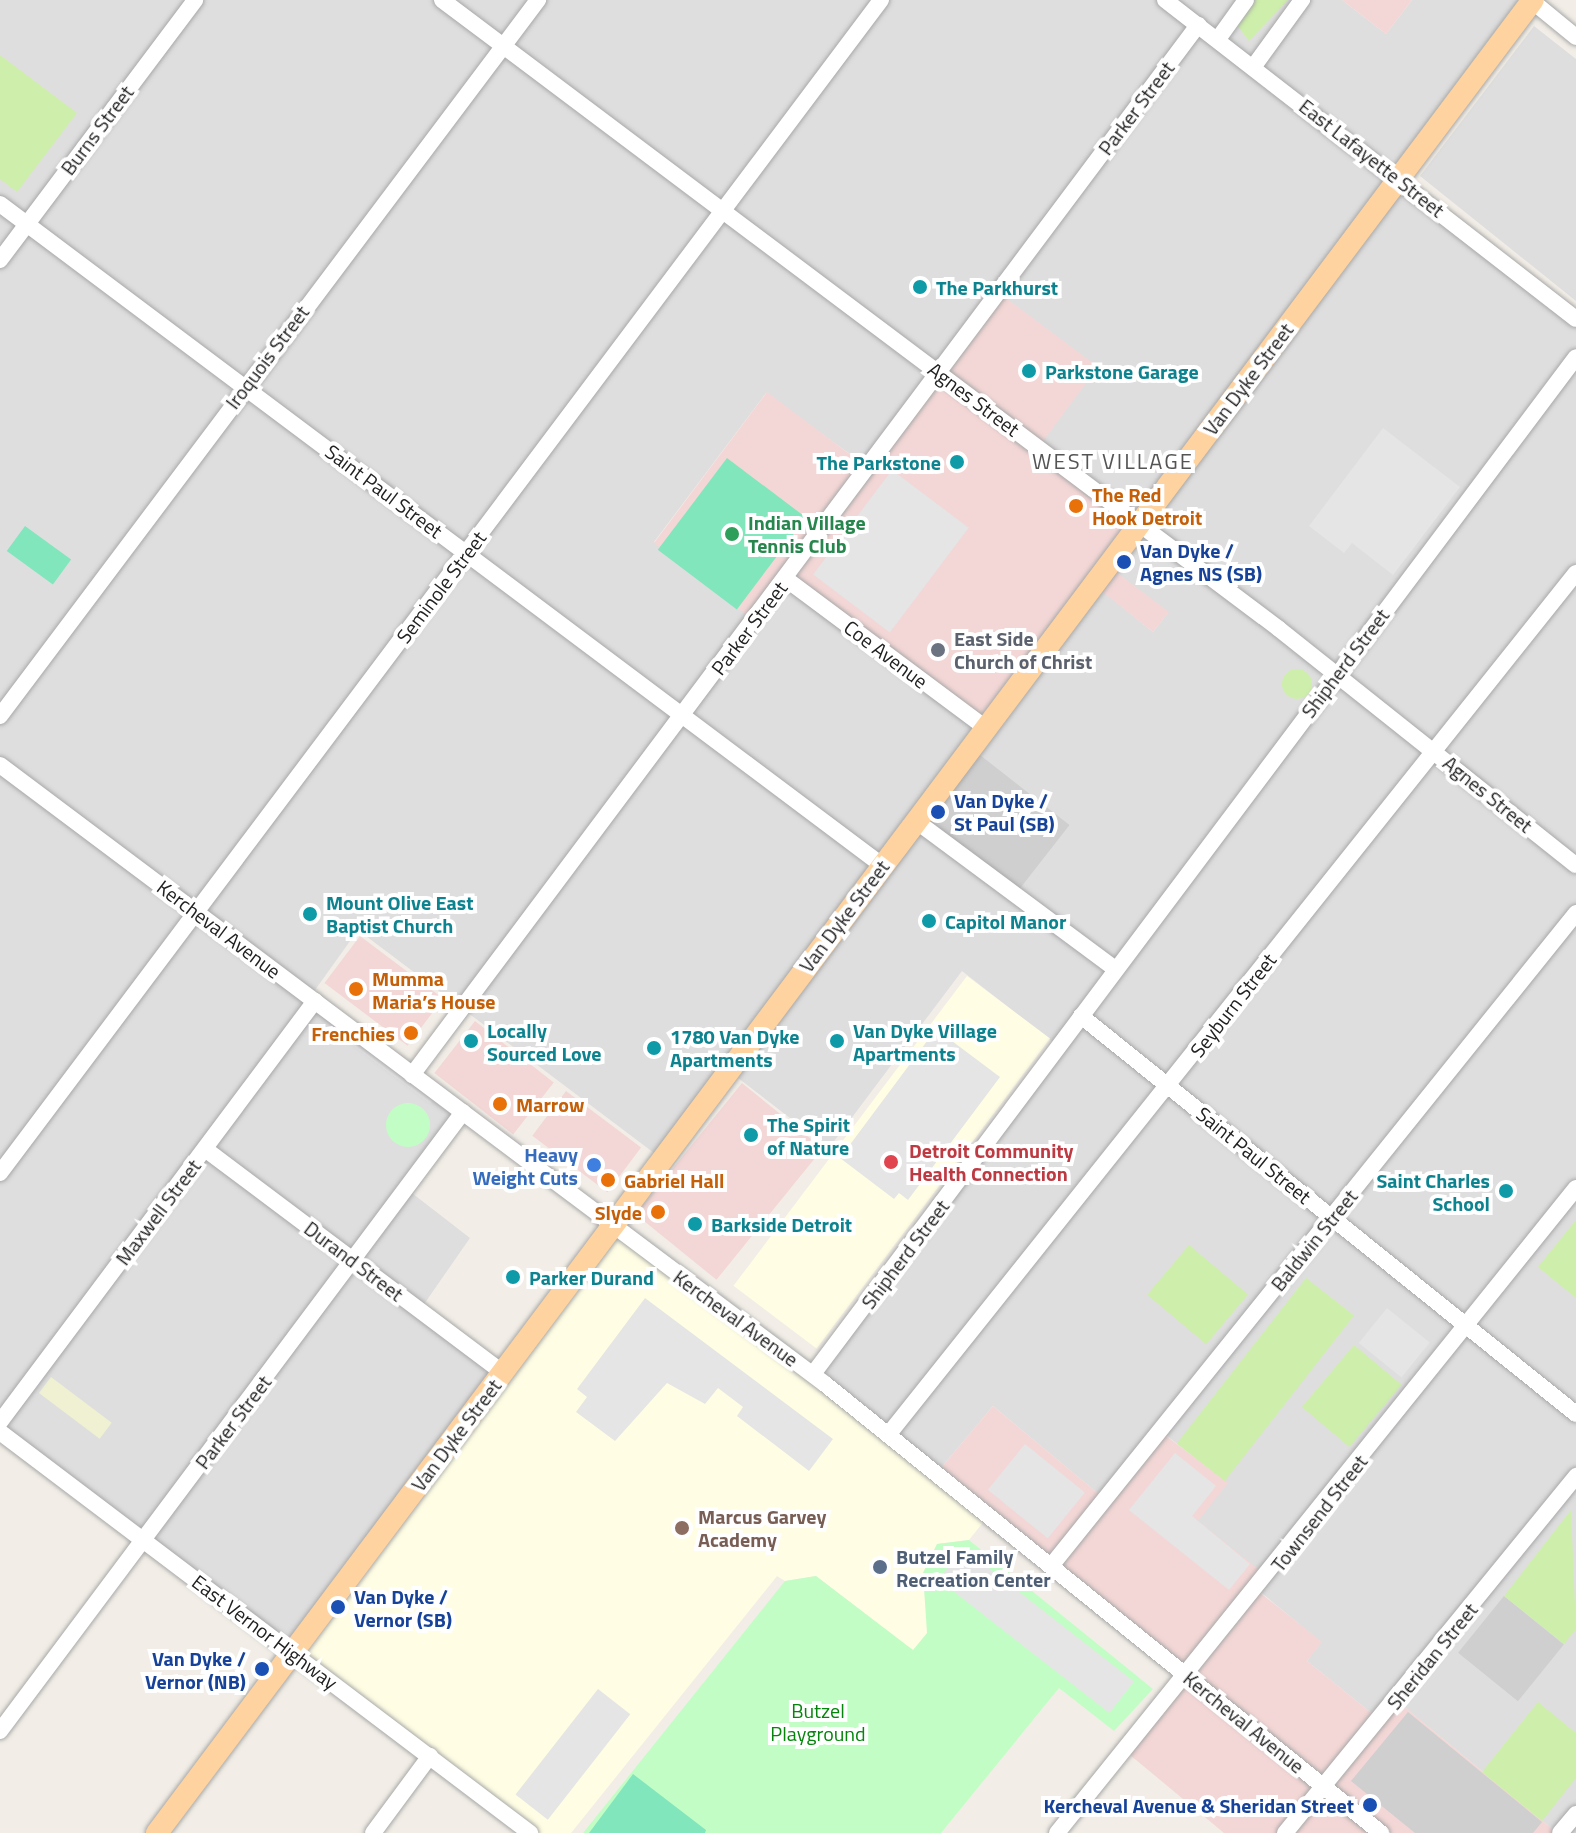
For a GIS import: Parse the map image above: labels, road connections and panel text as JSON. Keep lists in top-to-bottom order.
{
  "streets": {
    "main road": ["Van Dyke Street"],
    "street": [
      "Parker Street",
      "Burns Street",
      "East Lafayette Street",
      "Iroquois Street",
      "Agnes Street",
      "Saint Paul Street",
      "Seminole Street",
      "Coe Avenue",
      "Shipherd Street",
      "Kercheval Avenue",
      "Seyburn Street",
      "Maxwell Street",
      "Baldwin Street",
      "Durand Street",
      "Townsend Street",
      "East Vernor Highway",
      "Sheridan Street"
    ]
  },
  "crossings": [
    ["Parker Street", "East Lafayette Street"],
    ["Parker Street", "Agnes Street"],
    ["Parker Street", "Saint Paul Street"],
    ["Parker Street", "Coe Avenue"],
    ["Parker Street", "Kercheval Avenue"],
    ["Parker Street", "Durand Street"],
    ["Parker Street", "East Vernor Highway"],
    ["Burns Street", "Saint Paul Street"],
    ["East Lafayette Street", "Van Dyke Street"],
    ["Iroquois Street", "Agnes Street"],
    ["Iroquois Street", "Saint Paul Street"],
    ["Van Dyke Street", "Agnes Street"],
    ["Van Dyke Street", "Saint Paul Street"],
    ["Van Dyke Street", "Coe Avenue"],
    ["Van Dyke Street", "Kercheval Avenue"],
    ["Van Dyke Street", "Durand Street"],
    ["Van Dyke Street", "East Vernor Highway"],
    ["Agnes Street", "Seminole Street"],
    ["Agnes Street", "Shipherd Street"],
    ["Agnes Street", "Seyburn Street"],
    ["Saint Paul Street", "Seminole Street"],
    ["Saint Paul Street", "Shipherd Street"],
    ["Saint Paul Street", "Seyburn Street"],
    ["Saint Paul Street", "Baldwin Street"],
    ["Saint Paul Street", "Townsend Street"],
    ["Seminole Street", "Kercheval Avenue"],
    ["Shipherd Street", "Kercheval Avenue"],
    ["Kercheval Avenue", "Seyburn Street"],
    ["Kercheval Avenue", "Maxwell Street"],
    ["Kercheval Avenue", "Baldwin Street"],
    ["Kercheval Avenue", "Townsend Street"],
    ["Kercheval Avenue", "Sheridan Street"],
    ["Maxwell Street", "Durand Street"]
  ],
  "districts": ["WEST VILLAGE"],
  "parks": ["Butzel Playground"],
  "places": [
    "The Parkhurst",
    "Parkstone Garage",
    "The Parkstone",
    "The Red Hook Detroit",
    "Indian Village Tennis Club",
    "Van Dyke / Agnes NS (SB)",
    "East Side Church of Christ",
    "Van Dyke / St Paul (SB)",
    "Mount Olive East Baptist Church",
    "Capitol Manor",
    "Mumma Maria’s House",
    "Frenchies",
    "Locally Sourced Love",
    "Van Dyke Village Apartments",
    "1780 Van Dyke Apartments",
    "Marrow",
    "The Spirit of Nature",
    "Detroit Community Health Connection",
    "Heavy Weight Cuts",
    "Gabriel Hall",
    "Saint Charles School",
    "Slyde",
    "Barkside Detroit",
    "Parker Durand",
    "Marcus Garvey Academy",
    "Butzel Family Recreation Center",
    "Van Dyke / Vernor (SB)",
    "Van Dyke / Vernor (NB)",
    "Kercheval Avenue & Sheridan Street"
  ]
}
